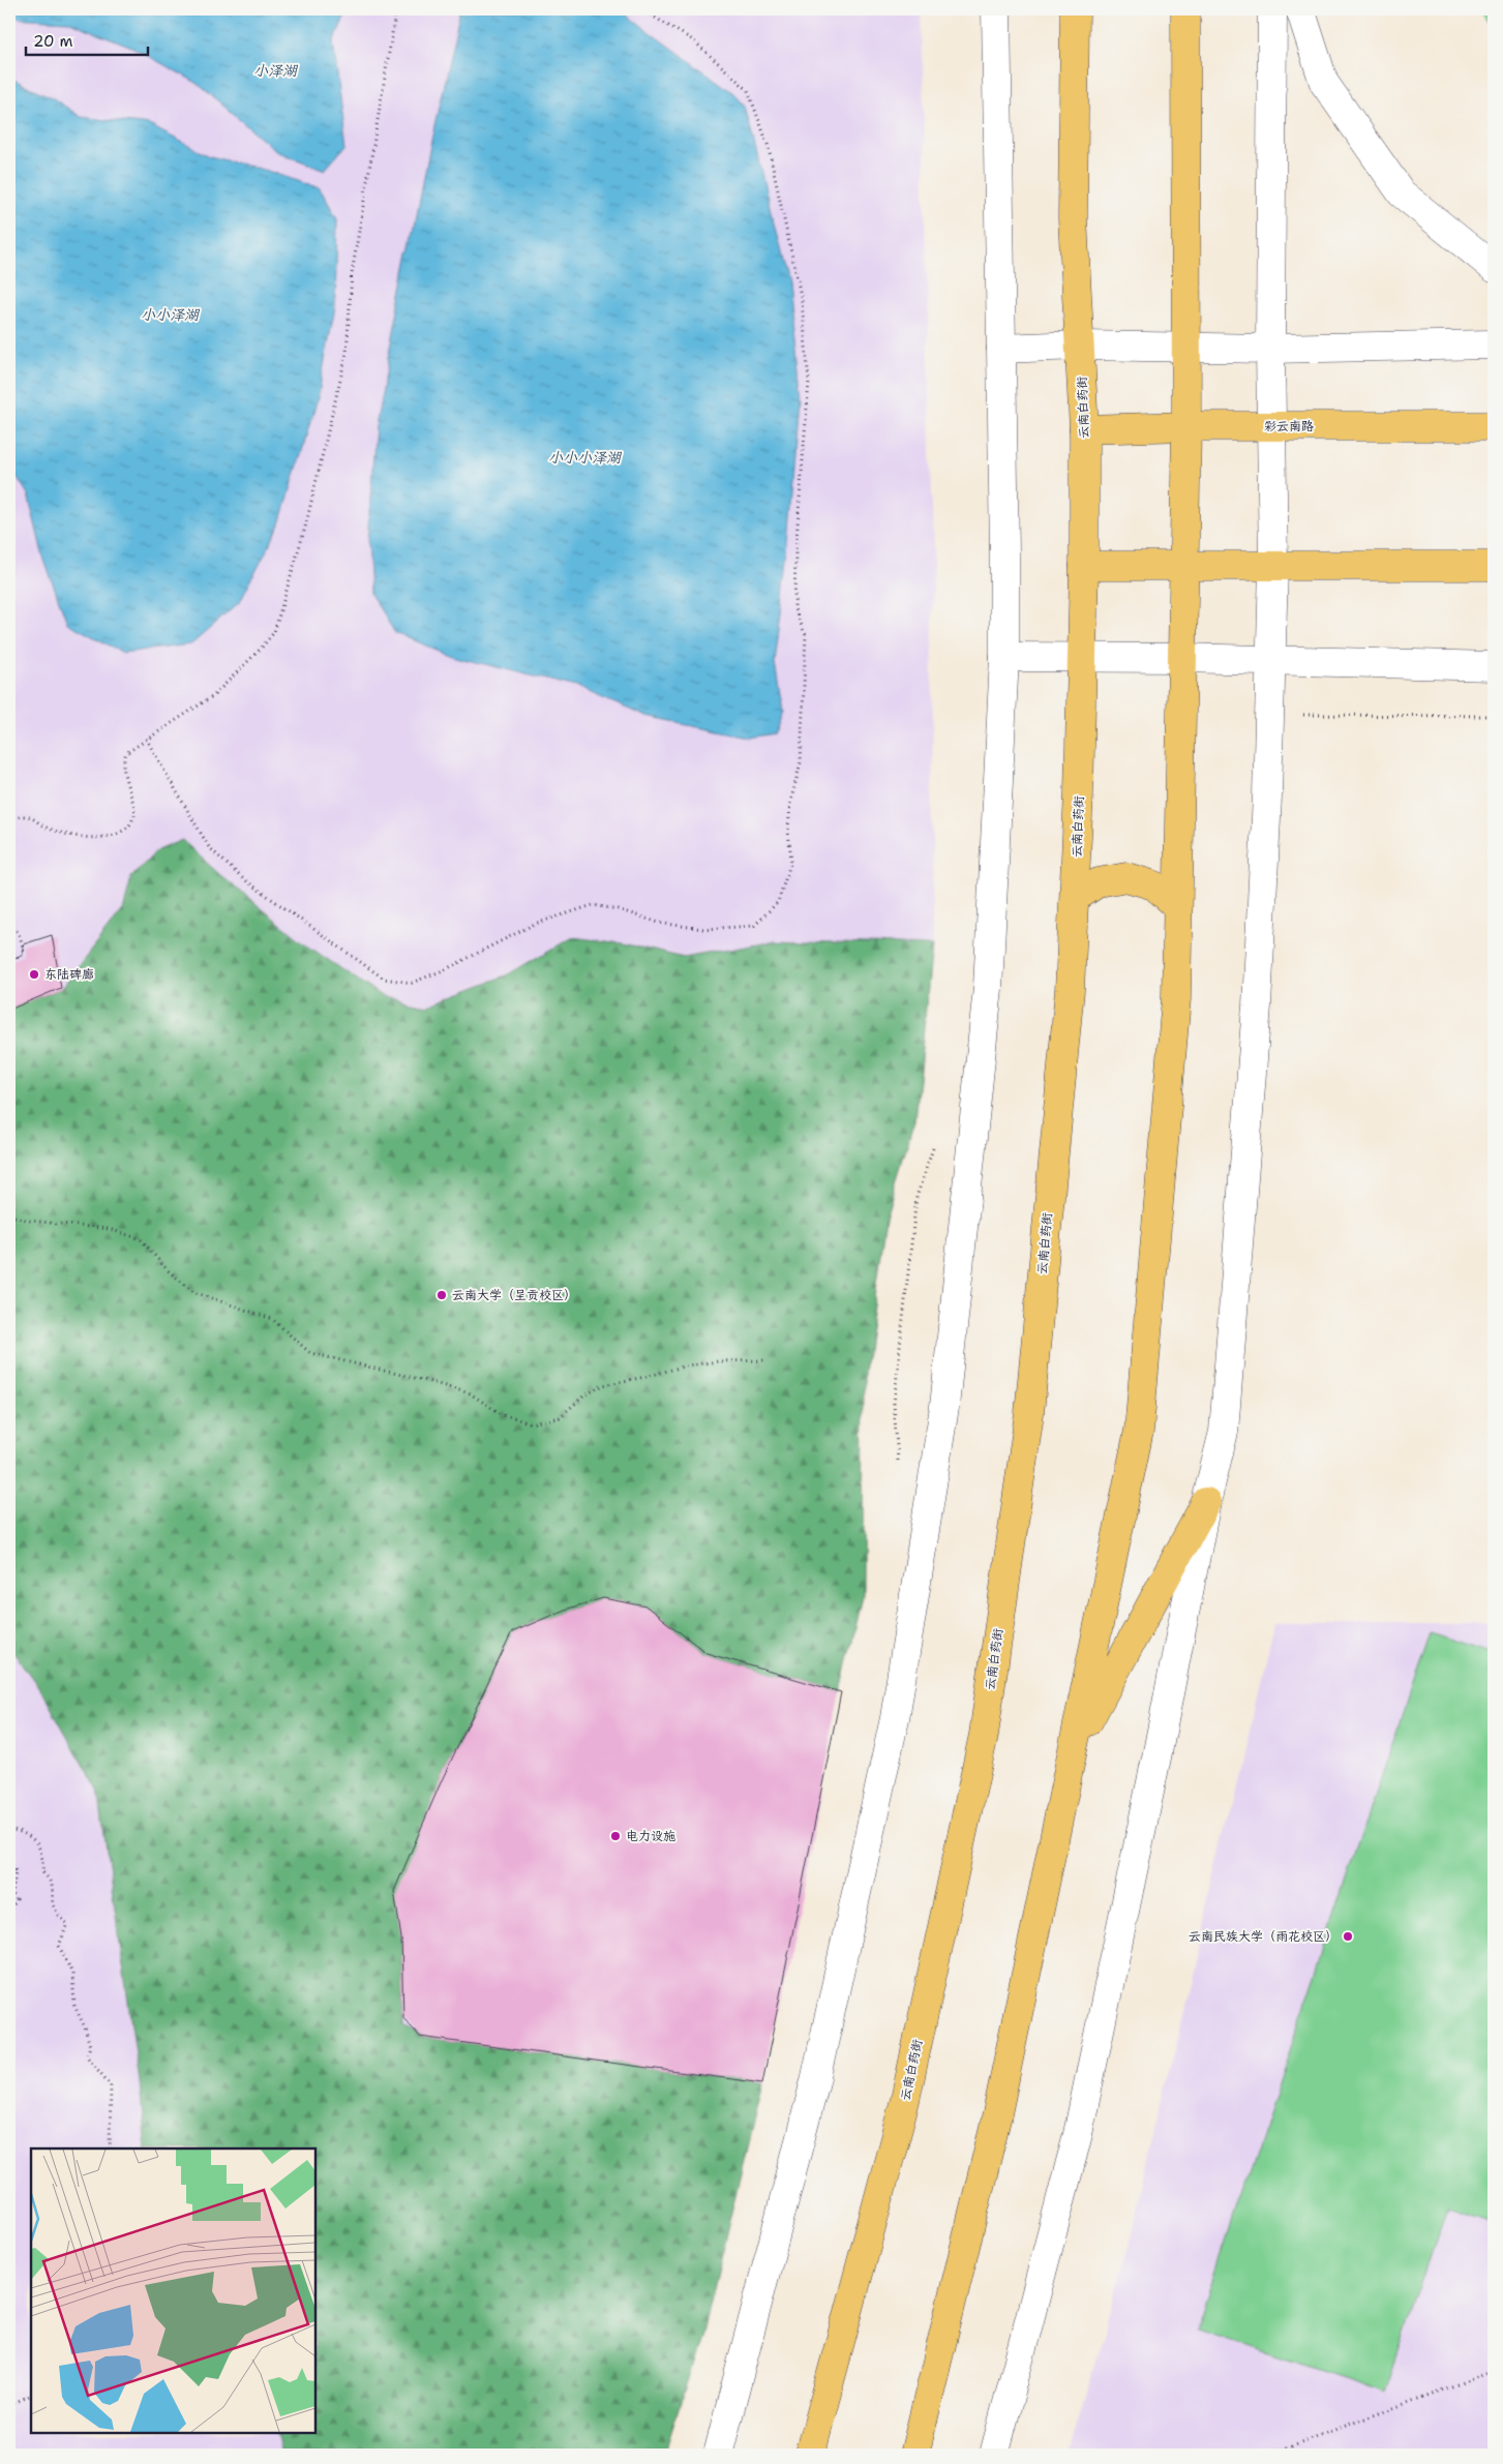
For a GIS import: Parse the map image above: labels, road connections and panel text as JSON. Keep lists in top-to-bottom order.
{
  "streets": {
    "main road": ["云南白药街", "彩云南路"]
  },
  "crossings": [
    ["云南白药街", "彩云南路"]
  ],
  "water": ["小泽湖", "小小泽湖", "小小小泽湖"],
  "places": [
    "东陆碑廊",
    "云南大学（呈贡校区）",
    "电力设施",
    "云南民族大学（雨花校区）"
  ],
  "scale_bar": "20 m"
}
